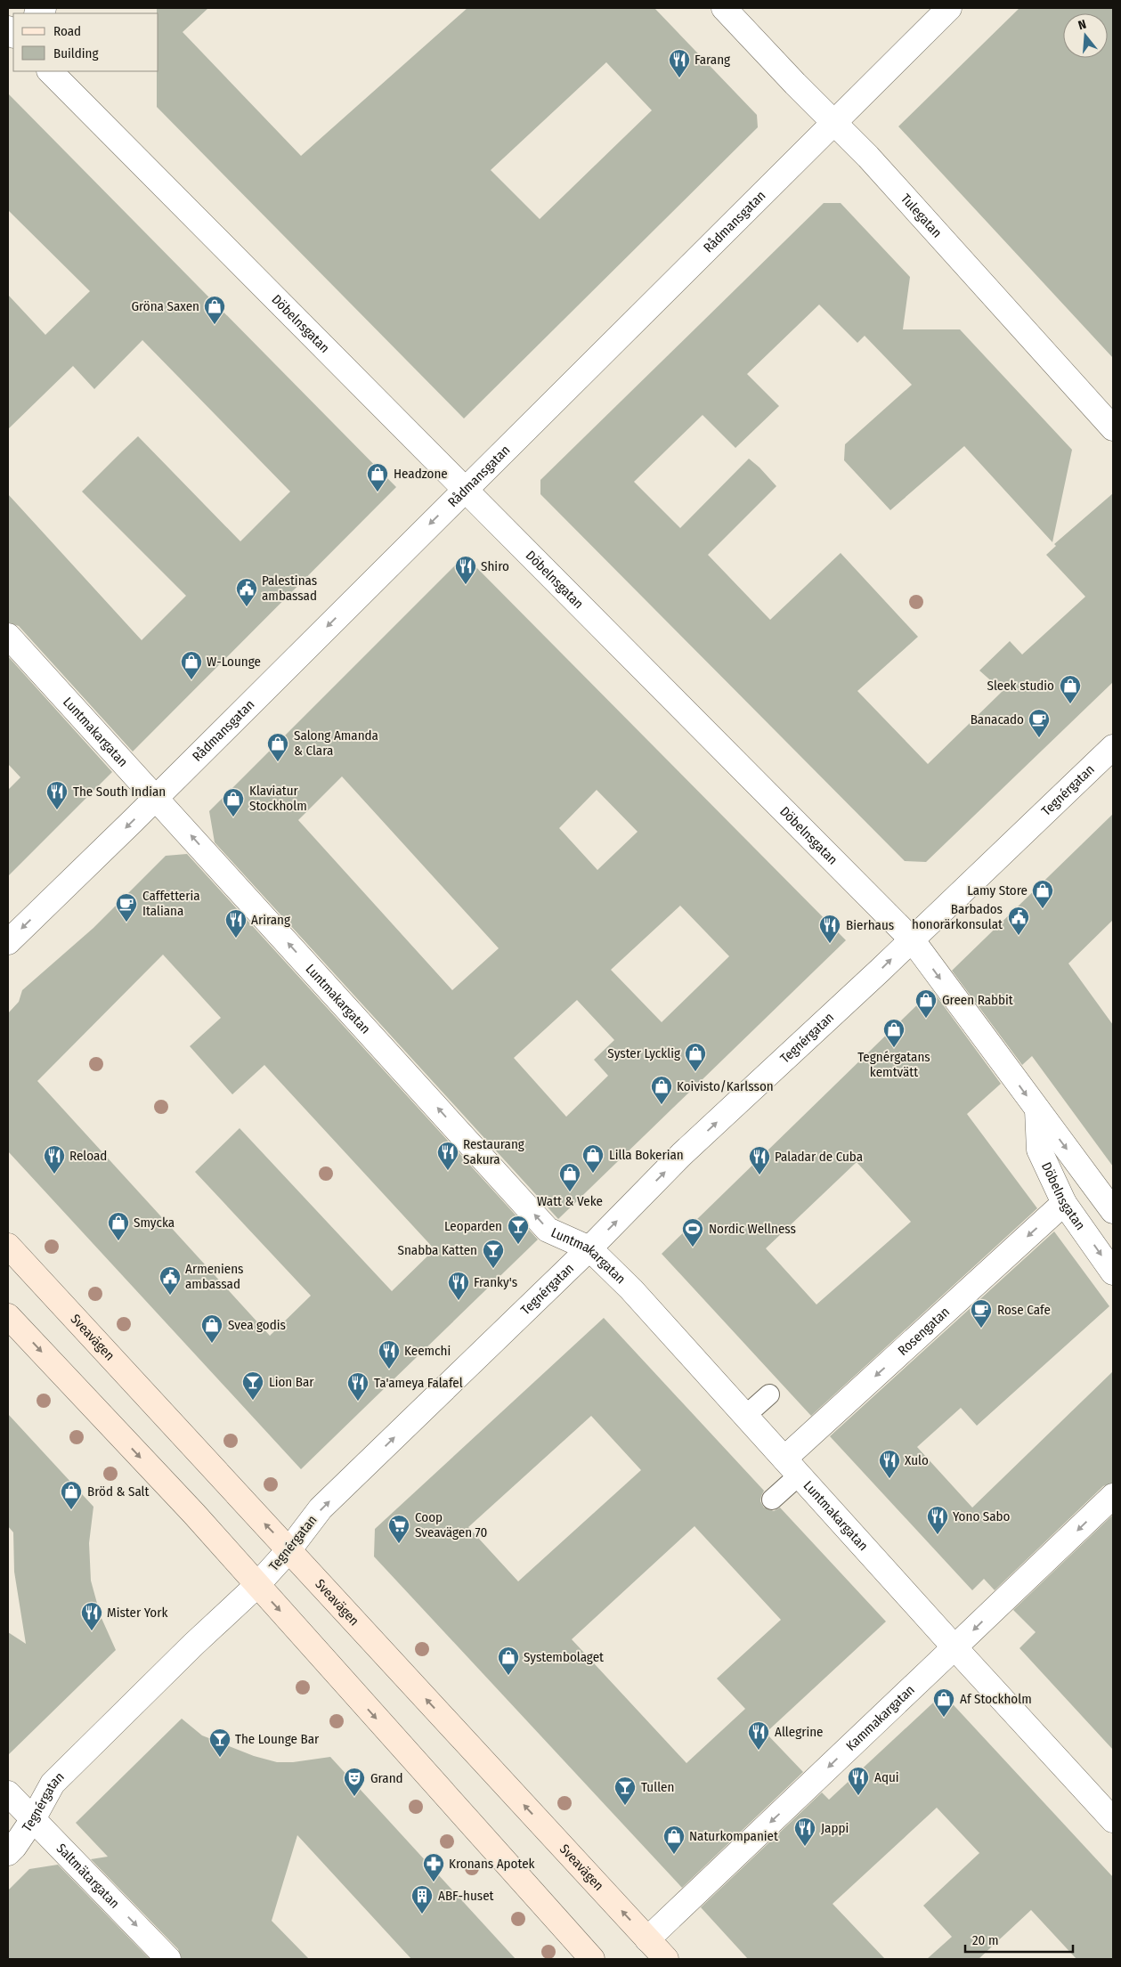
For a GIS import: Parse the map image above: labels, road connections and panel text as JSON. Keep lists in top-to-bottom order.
{
  "streets": {
    "main road": ["Sveavägen"],
    "street": [
      "Tulegatan",
      "Rådmansgatan",
      "Döbelnsgatan",
      "Luntmakargatan",
      "Tegnérgatan",
      "Rosengatan",
      "Kammakargatan",
      "Saltmätargatan"
    ]
  },
  "crossings": [
    ["Tulegatan", "Rådmansgatan"],
    ["Rådmansgatan", "Döbelnsgatan"],
    ["Rådmansgatan", "Luntmakargatan"],
    ["Döbelnsgatan", "Tegnérgatan"],
    ["Döbelnsgatan", "Rosengatan"],
    ["Luntmakargatan", "Tegnérgatan"],
    ["Luntmakargatan", "Rosengatan"],
    ["Luntmakargatan", "Kammakargatan"],
    ["Tegnérgatan", "Sveavägen"],
    ["Tegnérgatan", "Saltmätargatan"],
    ["Sveavägen", "Kammakargatan"]
  ],
  "one_way": [
    "Rådmansgatan",
    "Luntmakargatan",
    "Tegnérgatan",
    "Rosengatan",
    "Kammakargatan",
    "Saltmätargatan"
  ],
  "places": {
    "restaurant": [
      "Farang",
      "Shiro",
      "The South Indian",
      "Arirang",
      "Bierhaus",
      "Restaurang Sakura",
      "Reload",
      "Paladar de Cuba",
      "Franky's",
      "Keemchi",
      "Ta'ameya Falafel",
      "Xulo",
      "Yono Sabo",
      "Mister York",
      "Allegrine",
      "Aqui",
      "Jappi"
    ],
    "shop": [
      "Gröna Saxen",
      "Headzone",
      "W-Lounge",
      "Sleek studio",
      "Salong Amanda & Clara",
      "Klaviatur Stockholm",
      "Lamy Store",
      "Green Rabbit",
      "Tegnérgatans kemtvätt",
      "Syster Lycklig",
      "Koivisto/Karlsson",
      "Lilla Bokerian",
      "Watt & Veke",
      "Smycka",
      "Svea godis",
      "Bröd & Salt",
      "Systembolaget",
      "Af Stockholm",
      "Naturkompaniet"
    ],
    "public building": ["Palestinas ambassad", "Barbados honorärkonsulat", "Armeniens ambassad"],
    "cafe": ["Banacado", "Caffetteria Italiana", "Rose Cafe"],
    "bar": [
      "Leoparden",
      "Snabba Katten",
      "Lion Bar",
      "The Lounge Bar",
      "Tullen"
    ],
    "sports": ["Nordic Wellness"],
    "supermarket": ["Coop Sveavägen 70"],
    "theatre": ["Grand"],
    "pharmacy": ["Kronans Apotek"],
    "building": ["ABF-huset"]
  },
  "legend": ["Road", "Building"],
  "scale_bar": "20 m",
  "north": "top"
}
